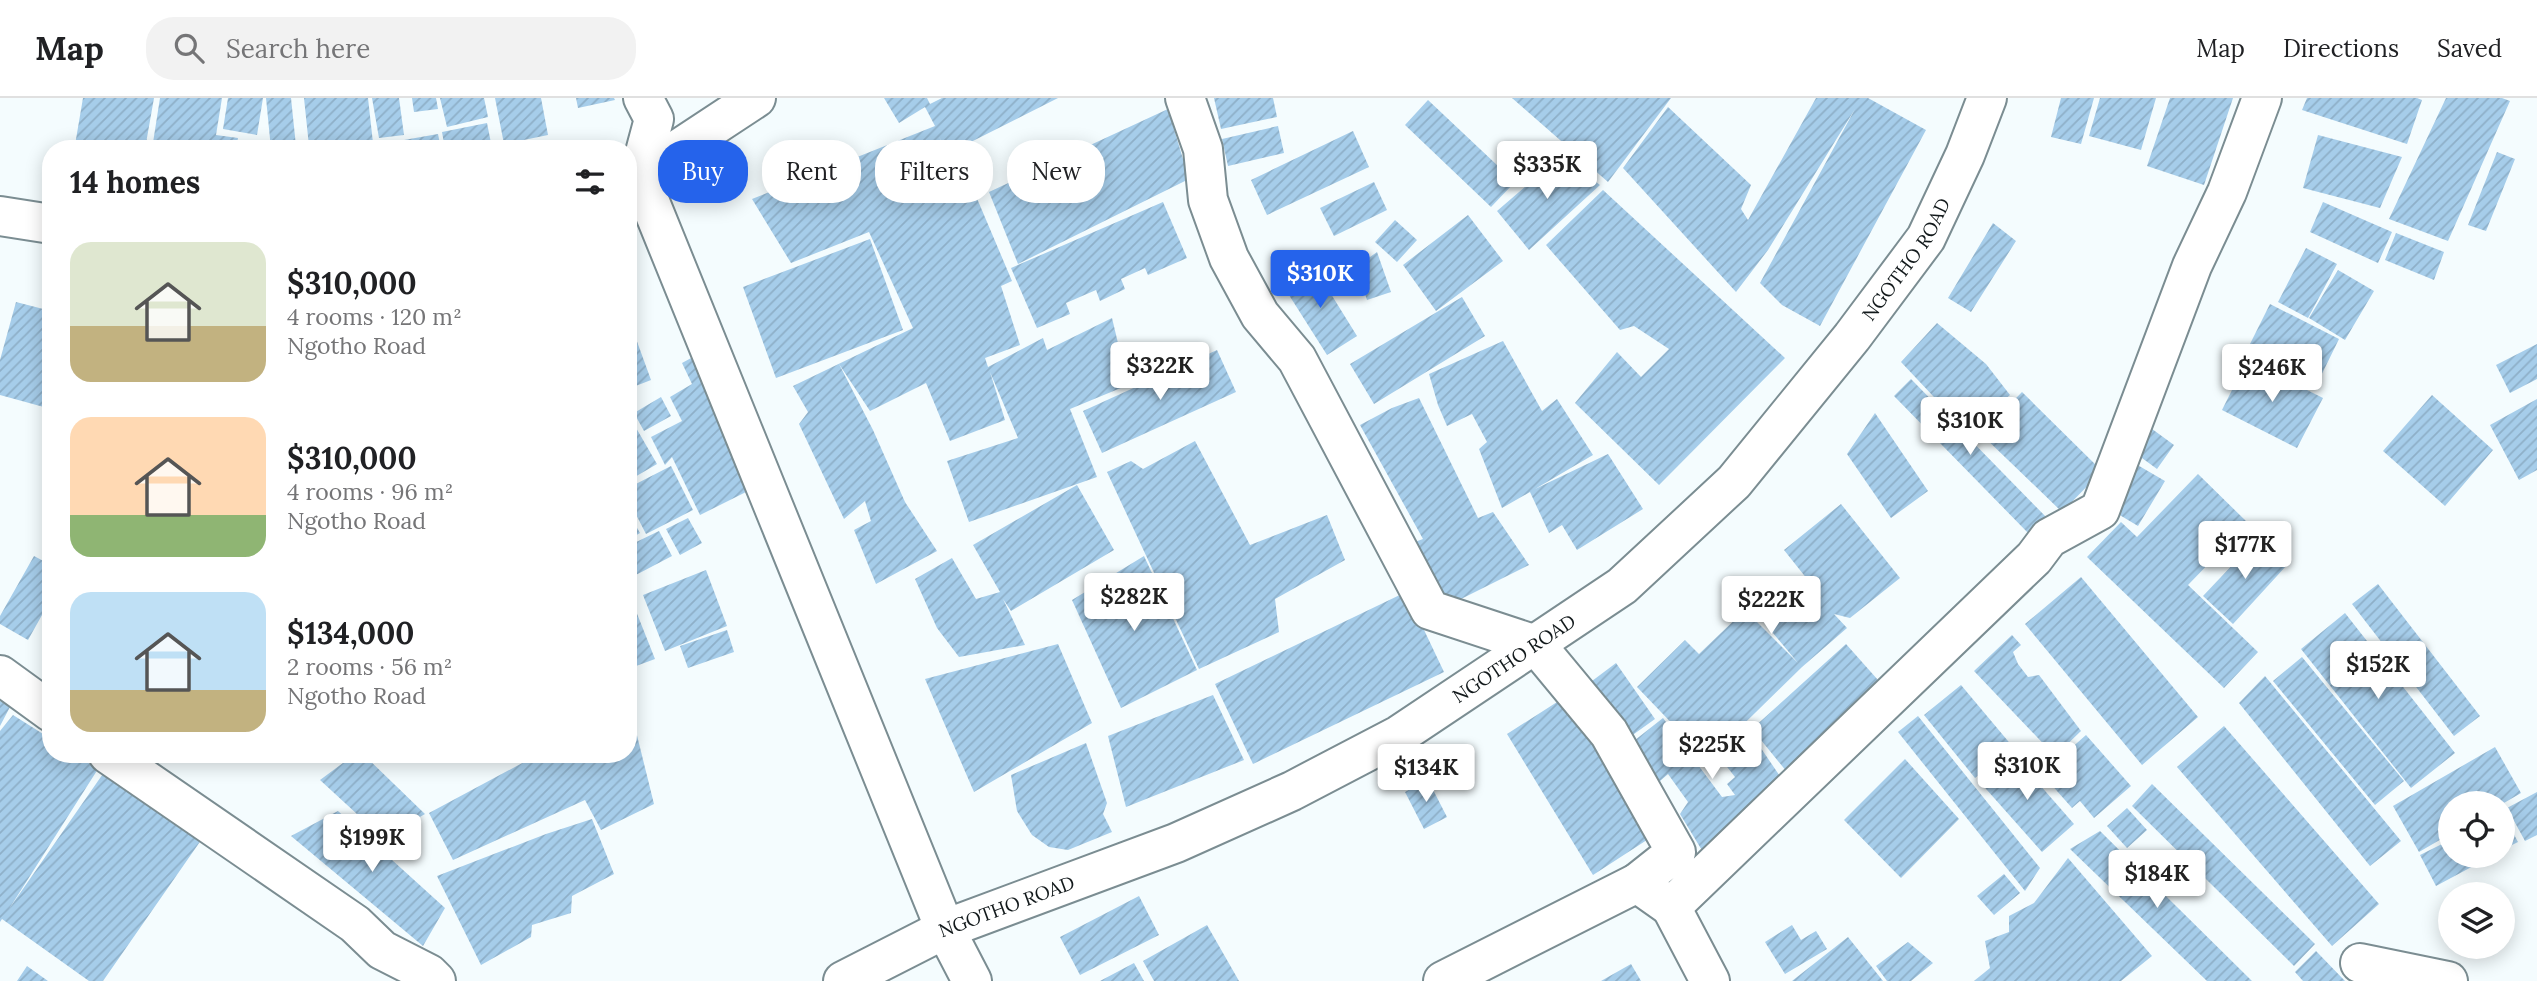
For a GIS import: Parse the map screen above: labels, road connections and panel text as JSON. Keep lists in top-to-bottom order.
{
  "streets": {
    "street": ["NGOTHO ROAD"]
  },
  "page": {
    "header": "Map",
    "search": "Search here",
    "nav": ["Map", "Directions", "Saved"],
    "chip": [
      "Buy",
      "Rent",
      "Filters",
      "New"
    ],
    "heading": "14 homes",
    "price": [
      "$335K",
      "$310K",
      "$322K",
      "$246K",
      "$310K",
      "$177K",
      "$282K",
      "$222K",
      "$152K",
      "$225K",
      "$310K",
      "$134K",
      "$199K",
      "$184K"
    ],
    "list": [
      {
        "name": "$310,000",
        "note": "4 rooms · 120 m² · Ngotho Road"
      },
      {
        "name": "$310,000",
        "note": "4 rooms · 96 m² · Ngotho Road"
      },
      {
        "name": "$134,000",
        "note": "2 rooms · 56 m² · Ngotho Road"
      }
    ]
  }
}
